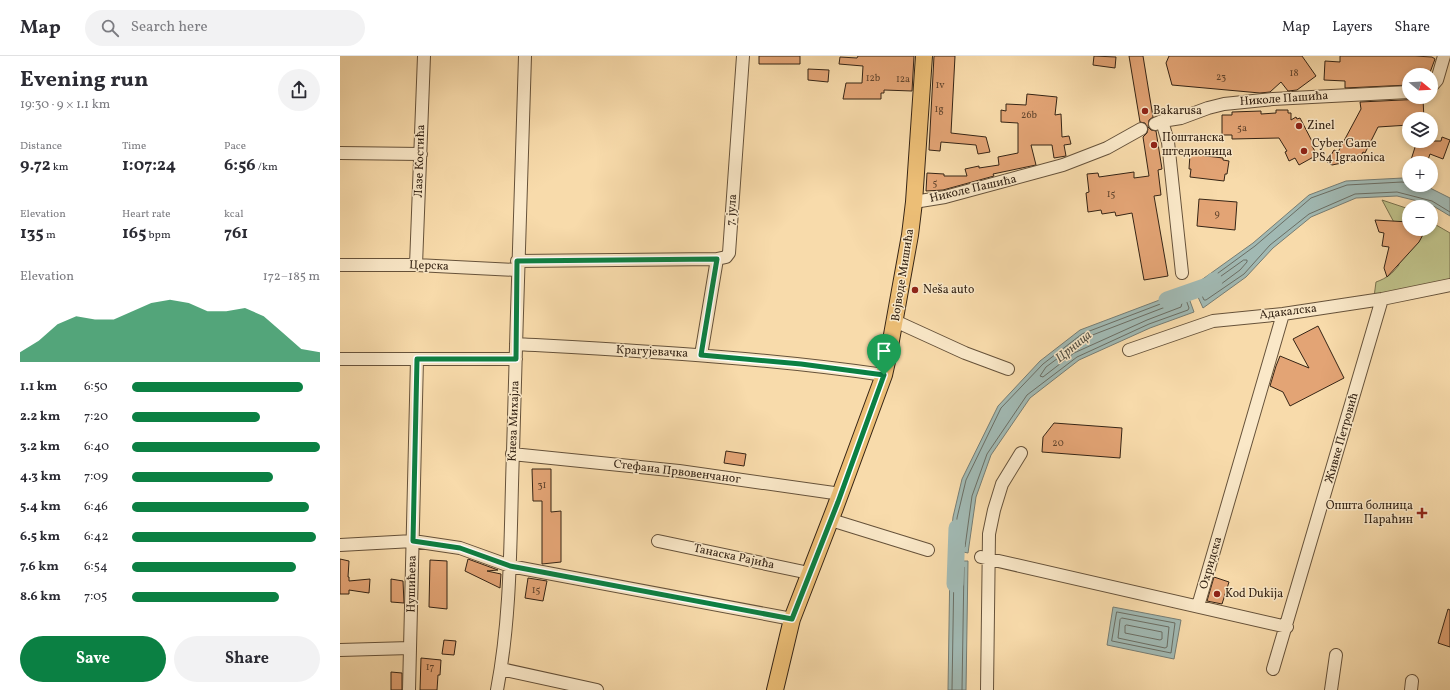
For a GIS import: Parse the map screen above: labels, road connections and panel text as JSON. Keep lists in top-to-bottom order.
{
  "streets": {
    "main road": ["Војводе Мишића"],
    "street": [
      "Николе Пашића",
      "Лазе Костића",
      "7. јула",
      "Церска",
      "Адакалска",
      "Крагујевачка",
      "Кнеза Михајла",
      "Живке Петровић",
      "Стефана Првовенчаног",
      "Танаска Рајића",
      "Охридска",
      "Нушићева"
    ]
  },
  "crossings": [
    ["Николе Пашића", "Војводе Мишића"],
    ["Лазе Костића", "Церска"],
    ["7. јула", "Церска"],
    ["Церска", "Кнеза Михајла"],
    ["Војводе Мишића", "Крагујевачка"],
    ["Војводе Мишића", "Стефана Првовенчаног"],
    ["Војводе Мишића", "Танаска Рајића"],
    ["Адакалска", "Живке Петровић"],
    ["Адакалска", "Охридска"],
    ["Крагујевачка", "Кнеза Михајла"],
    ["Кнеза Михајла", "Стефана Првовенчаног"]
  ],
  "water": ["Црница"],
  "places": {
    "other": [
      "Bakarusa",
      "Zinel",
      "Поштанска штедионица",
      "Cyber Game PS4 Igraonica",
      "Neša auto",
      "Kod Dukija"
    ],
    "health": ["Општа болница Параћин"]
  },
  "house_numbers": [
    "18",
    "23",
    "12b",
    "12a",
    "1v",
    "1g",
    "26b",
    "5a",
    "5",
    "15",
    "9",
    "20",
    "31",
    "15",
    "17"
  ],
  "north": "right",
  "page": {
    "header": "Map",
    "search": "Search here",
    "nav": ["Map", "Layers", "Share"],
    "heading": ["Evening run", "19:30 · 9 × 1.1 km"],
    "map_buttons": ["+", "−"],
    "stats": [
      ["Distance", "9.72 km"],
      ["Time", "1:07:24"],
      ["Pace", "6:56 /km"],
      ["Elevation", "135 m"],
      ["Heart rate", "165 bpm"],
      ["kcal", "761"]
    ],
    "chart": ["Elevation", "172–185 m"],
    "list": [
      {
        "name": "1.1 km",
        "note": "6:50"
      },
      {
        "name": "2.2 km",
        "note": "7:20"
      },
      {
        "name": "3.2 km",
        "note": "6:40"
      },
      {
        "name": "4.3 km",
        "note": "7:09"
      },
      {
        "name": "5.4 km",
        "note": "6:46"
      },
      {
        "name": "6.5 km",
        "note": "6:42"
      },
      {
        "name": "7.6 km",
        "note": "6:54"
      },
      {
        "name": "8.6 km",
        "note": "7:05"
      }
    ],
    "buttons": ["Save", "Share"]
  }
}
